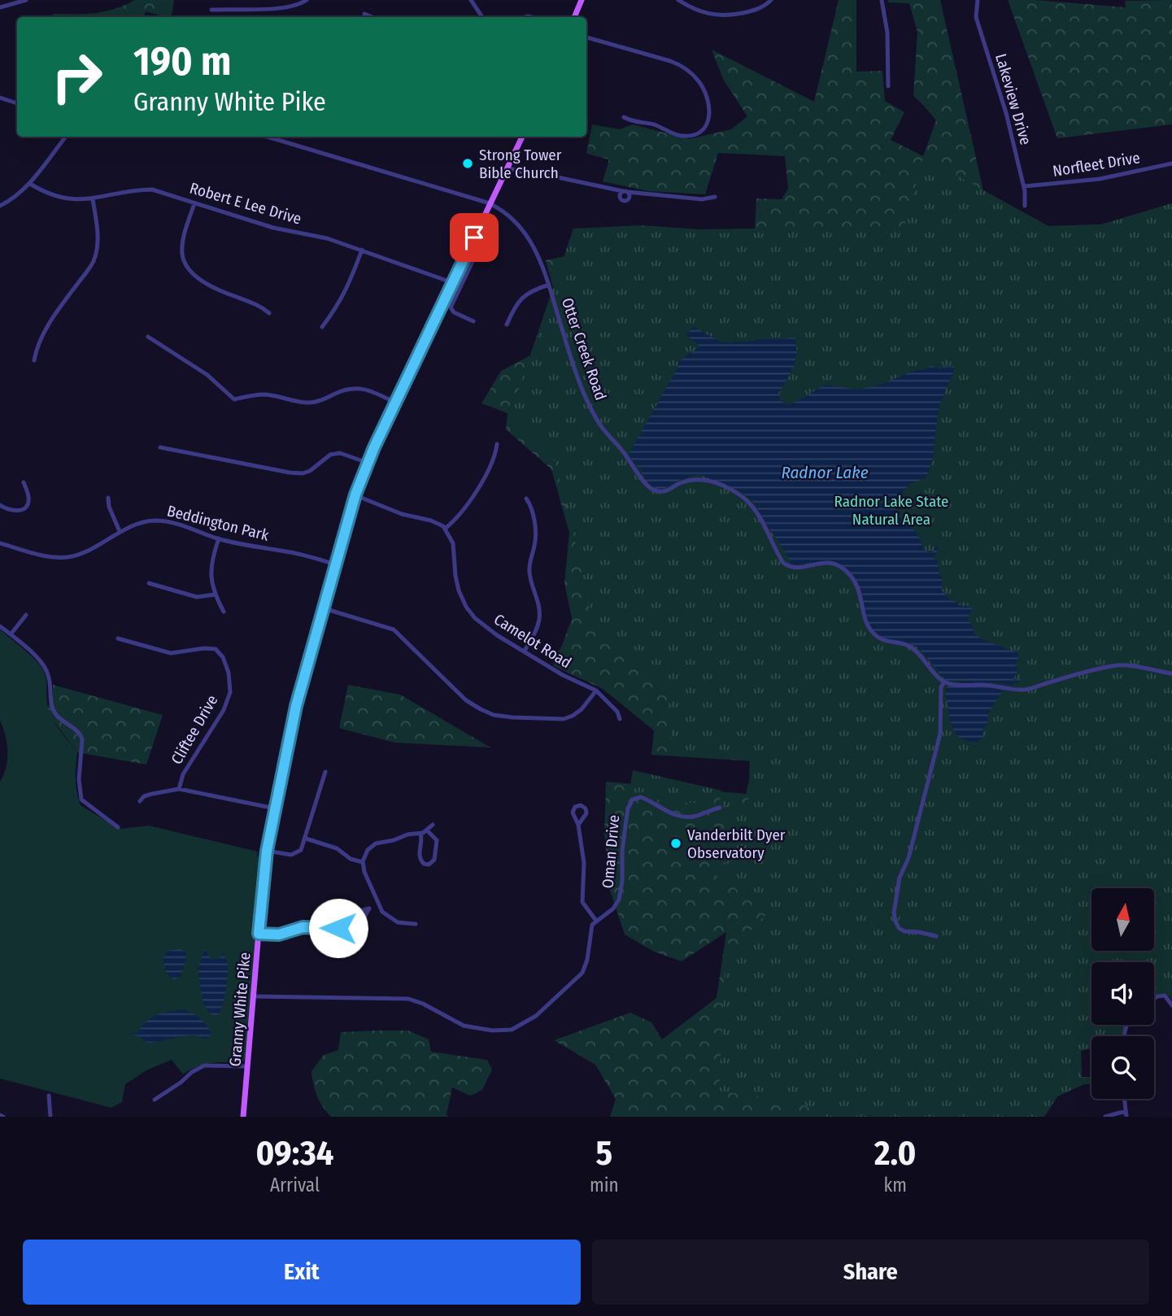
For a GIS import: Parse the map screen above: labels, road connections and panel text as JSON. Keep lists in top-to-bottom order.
{
  "streets": {
    "main road": ["Granny White Pike"],
    "street": [
      "Lakeview Drive",
      "Norfleet Drive",
      "Robert E Lee Drive",
      "Otter Creek Road",
      "Beddington Park",
      "Camelot Road",
      "Cliftee Drive",
      "Oman Drive"
    ]
  },
  "crossings": [
    ["Lakeview Drive", "Norfleet Drive"],
    ["Robert E Lee Drive", "Granny White Pike"],
    ["Otter Creek Road", "Granny White Pike"],
    ["Beddington Park", "Granny White Pike"]
  ],
  "water": ["Radnor Lake"],
  "parks": ["Radnor Lake State Natural Area"],
  "places": ["Strong Tower Bible Church", "Vanderbilt Dyer Observatory"],
  "north": "top",
  "page": {
    "turn": ["190 m", "Granny White Pike"],
    "eta": [
      "09:34",
      "Arrival",
      "5",
      "min",
      "2.0",
      "km"
    ],
    "buttons": ["Exit", "Share"]
  }
}
